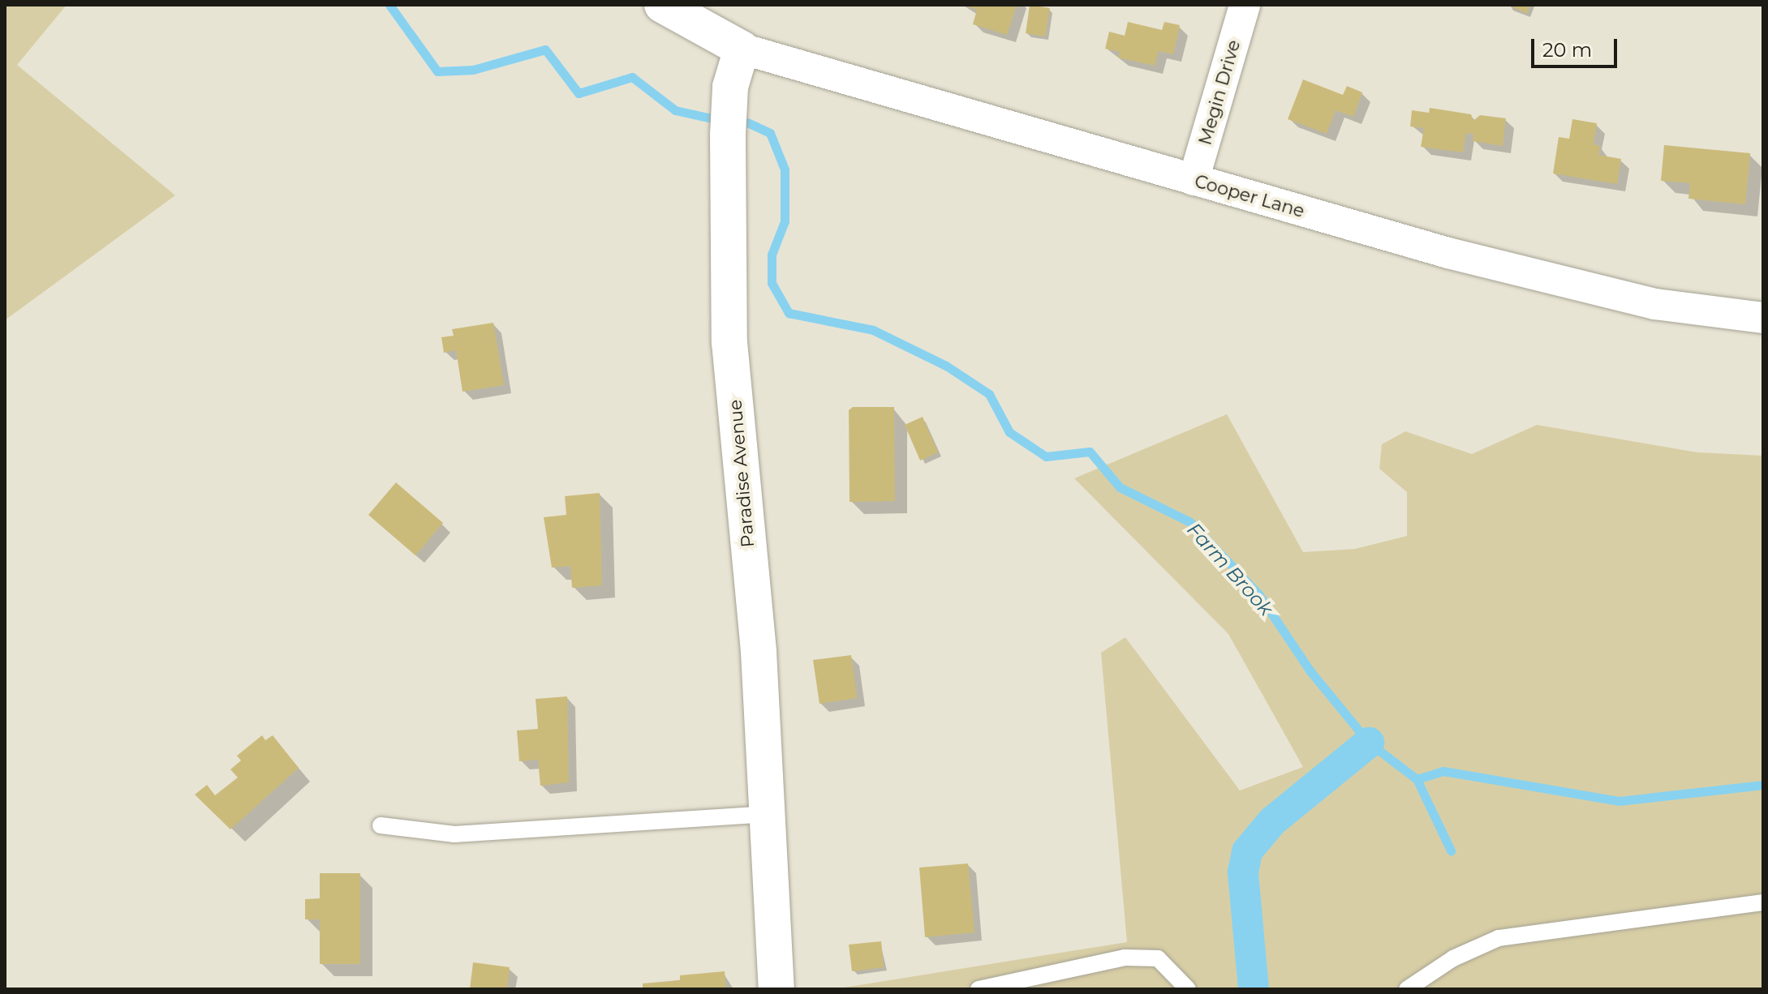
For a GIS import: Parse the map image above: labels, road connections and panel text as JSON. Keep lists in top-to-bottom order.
{
  "streets": {
    "street": ["Megin Drive", "Cooper Lane", "Paradise Avenue"]
  },
  "crossings": [
    ["Megin Drive", "Cooper Lane"],
    ["Cooper Lane", "Paradise Avenue"]
  ],
  "water": ["Farm Brook"],
  "scale_bar": "20 m"
}
